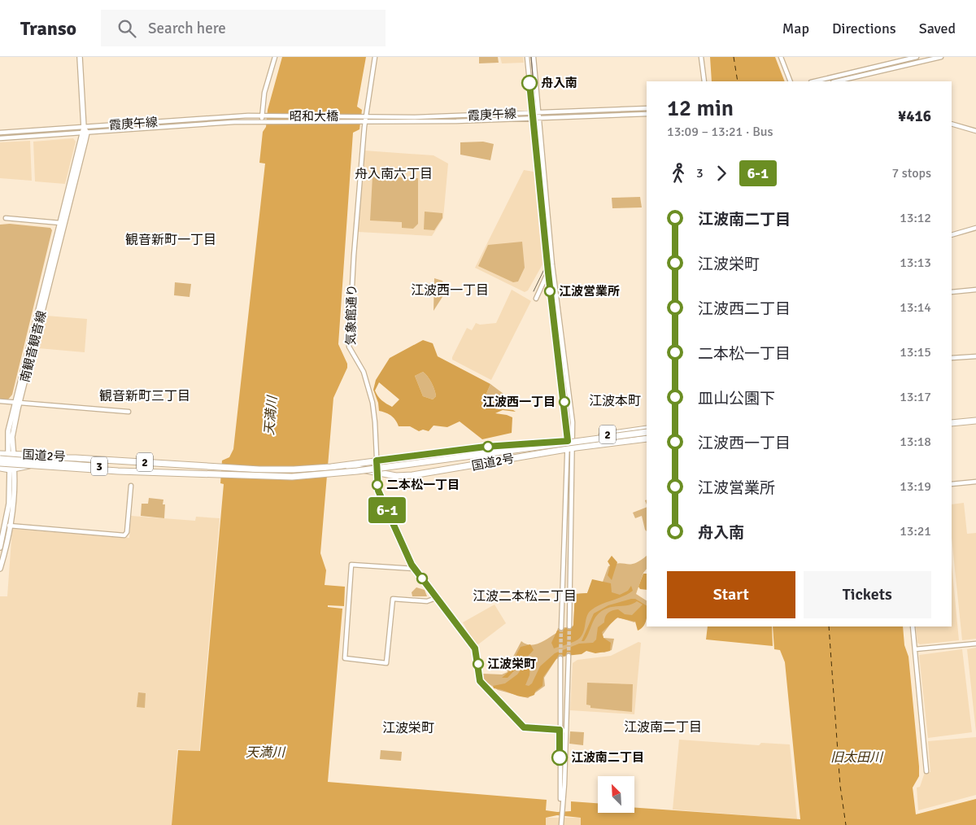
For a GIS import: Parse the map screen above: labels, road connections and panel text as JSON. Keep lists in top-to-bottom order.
{
  "streets": {
    "highway": ["2", "国道2号", "3"],
    "main road": ["南観音観音線"],
    "street": ["霞庚午線", "昭和大橋", "気象館通り"]
  },
  "crossings": [
    ["霞庚午線", "昭和大橋"],
    ["霞庚午線", "気象館通り"],
    ["霞庚午線", "南観音観音線"],
    ["昭和大橋", "気象館通り"],
    ["昭和大橋", "南観音観音線"],
    ["気象館通り", "国道2号"],
    ["南観音観音線", "2"],
    ["南観音観音線", "国道2号"],
    ["2", "国道2号"]
  ],
  "districts": [
    "舟入南六丁目",
    "観音新町一丁目",
    "江波西一丁目",
    "観音新町三丁目",
    "江波本町",
    "江波二本松二丁目",
    "江波南二丁目",
    "江波栄町"
  ],
  "water": ["天満川", "旧太田川"],
  "places": [
    "舟入南",
    "江波営業所",
    "江波西一丁目",
    "二本松一丁目",
    "江波栄町",
    "江波南二丁目"
  ],
  "lines": ["bus line 6-1"],
  "north": "top left",
  "page": {
    "header": "Transo",
    "search": "Search here",
    "nav": ["Map", "Directions", "Saved"],
    "on_map": "6-1",
    "heading": ["12 min", "13:09 – 13:21 · Bus", "¥416"],
    "legs": ["3", "6-1", "7 stops"],
    "list": [
      {
        "name": "江波南二丁目",
        "value": "13:12"
      },
      {
        "name": "江波栄町",
        "value": "13:13"
      },
      {
        "name": "江波西二丁目",
        "value": "13:14"
      },
      {
        "name": "二本松一丁目",
        "value": "13:15"
      },
      {
        "name": "皿山公園下",
        "value": "13:17"
      },
      {
        "name": "江波西一丁目",
        "value": "13:18"
      },
      {
        "name": "江波営業所",
        "value": "13:19"
      },
      {
        "name": "舟入南",
        "value": "13:21"
      }
    ],
    "buttons": ["Start", "Tickets"]
  }
}
